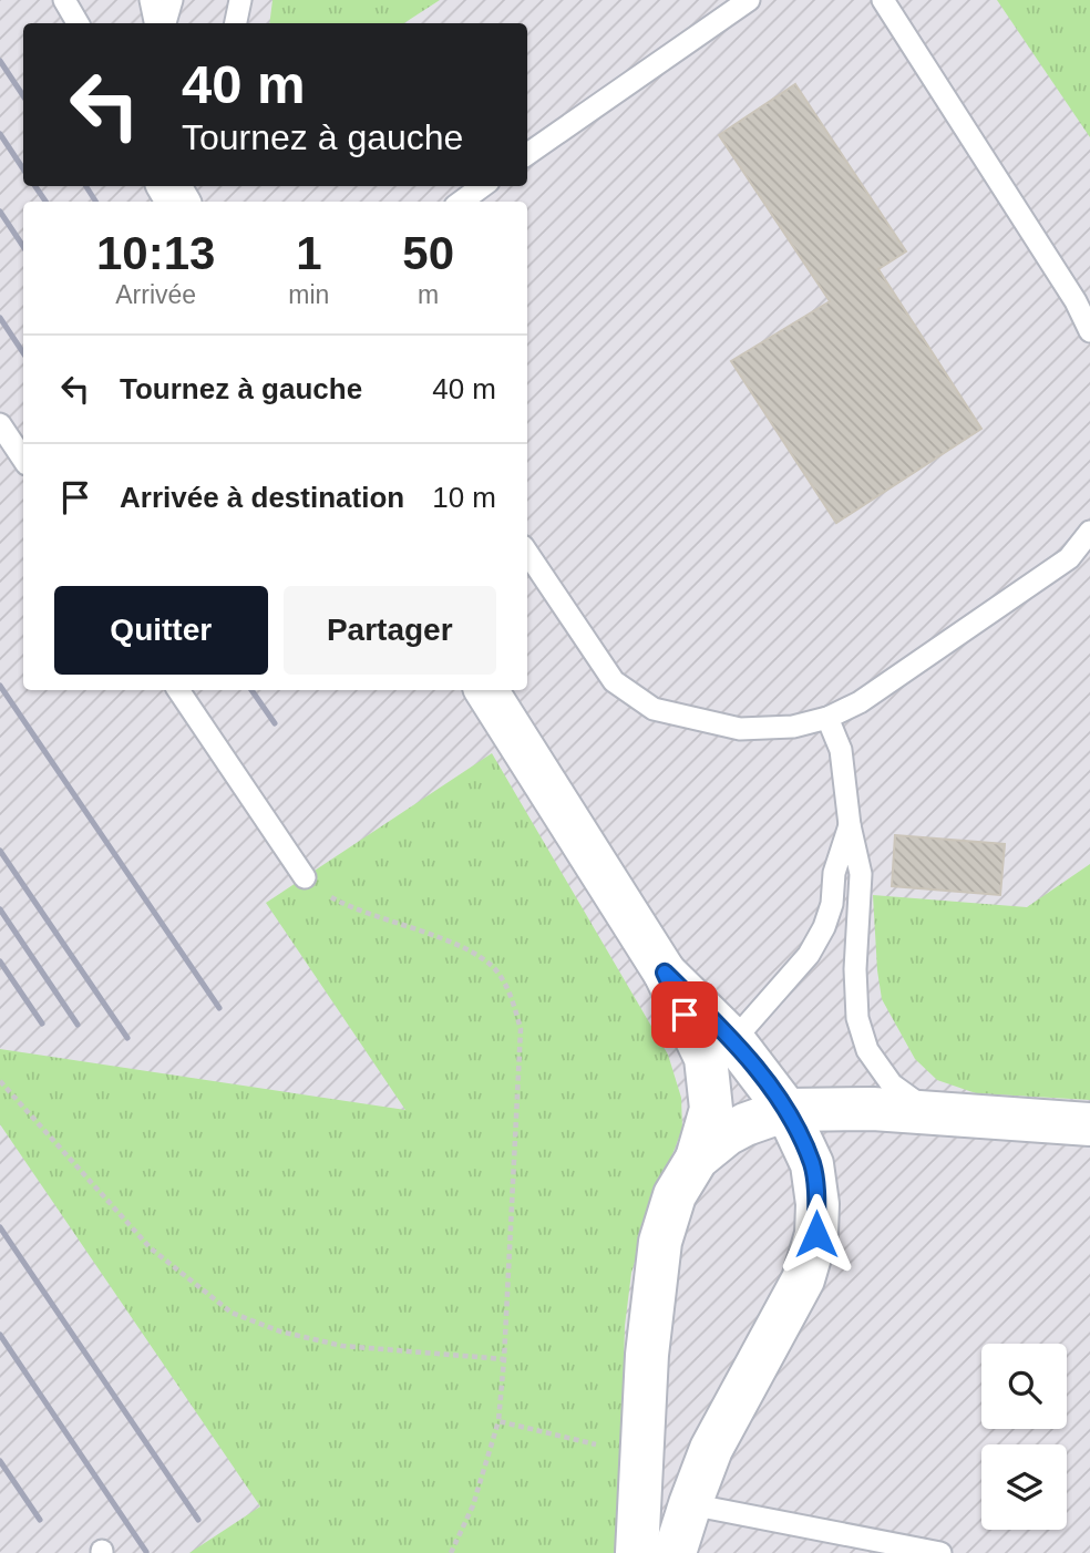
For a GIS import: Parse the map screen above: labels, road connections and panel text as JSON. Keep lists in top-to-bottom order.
{
  "page": {
    "turn": ["40 m", "Tournez à gauche"],
    "eta": [
      "10:13",
      "Arrivée",
      "1",
      "min",
      "50",
      "m"
    ],
    "list": [
      {
        "name": "Tournez à gauche",
        "value": "40 m"
      },
      {
        "name": "Arrivée à destination",
        "value": "10 m"
      }
    ],
    "buttons": ["Quitter", "Partager"]
  }
}
